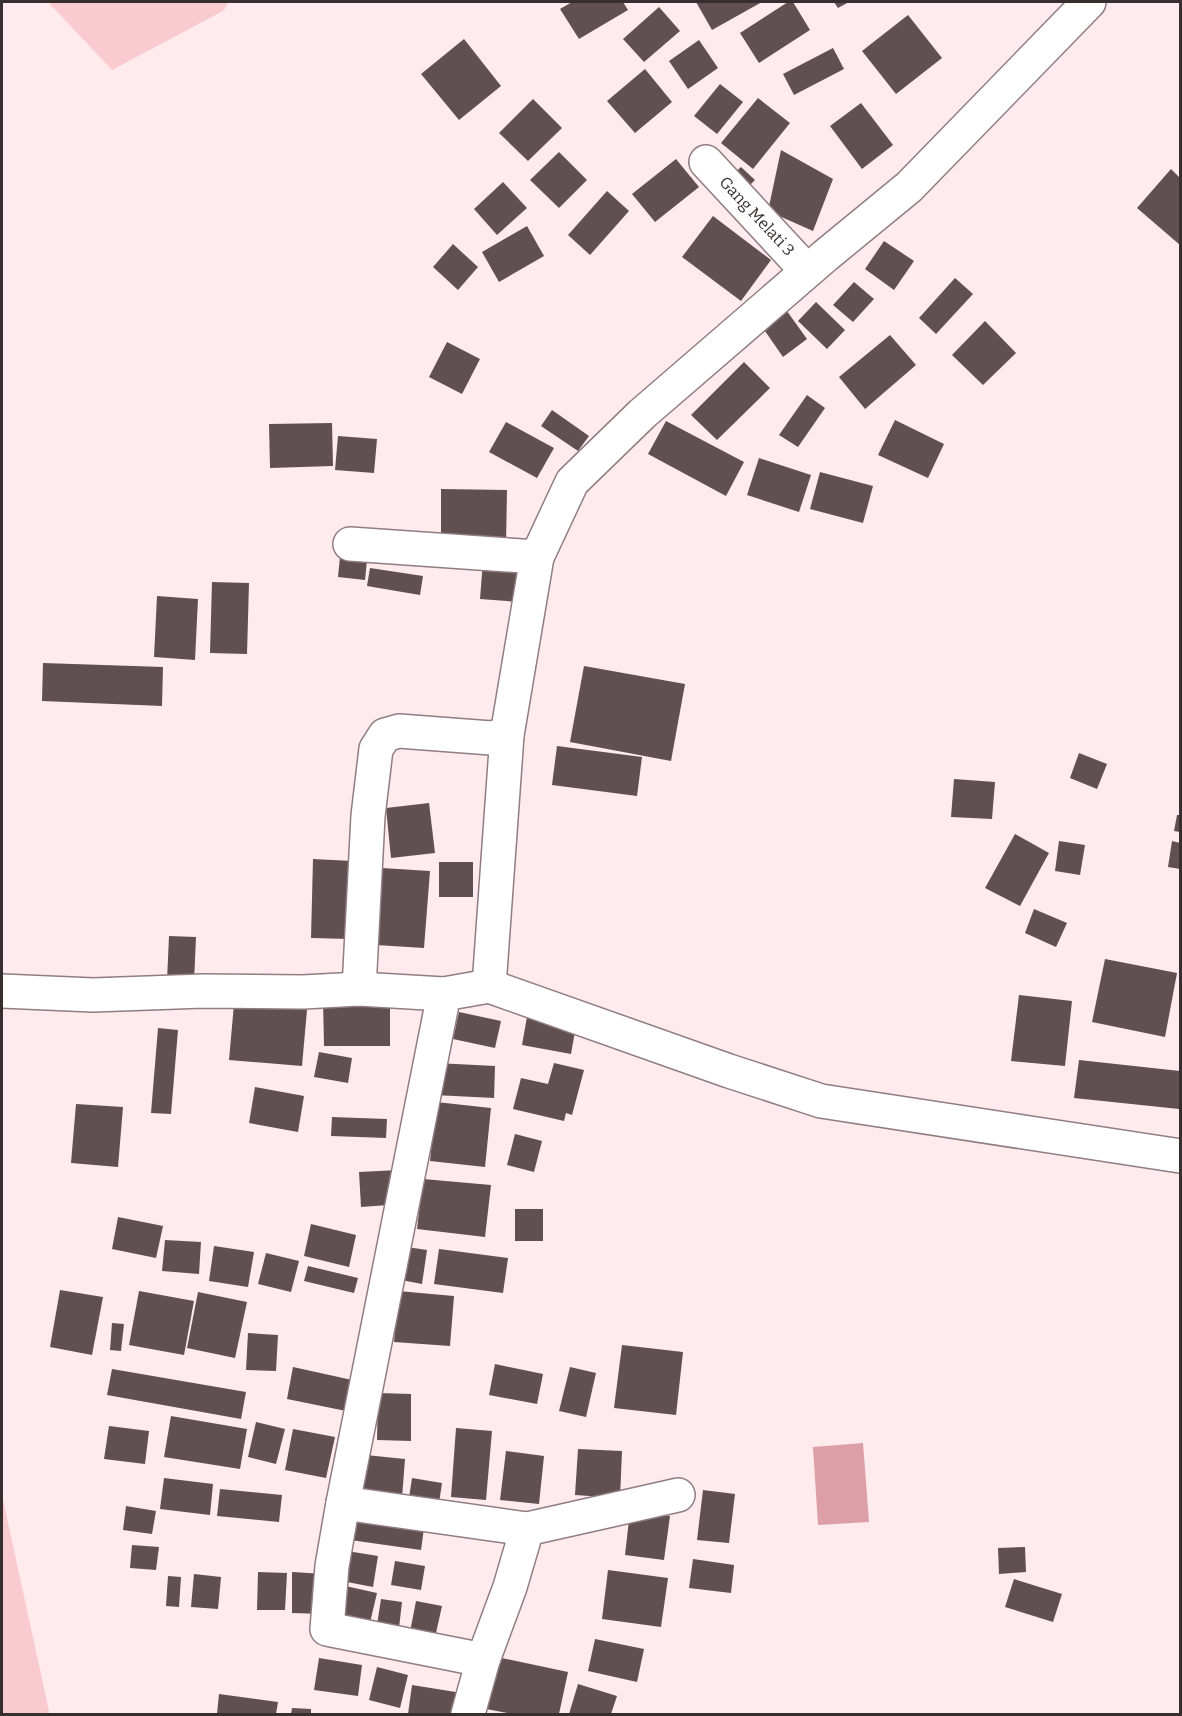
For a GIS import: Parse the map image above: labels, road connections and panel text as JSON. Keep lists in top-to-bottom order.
{
  "streets": {
    "street": ["Gang Melati 3"]
  }
}
